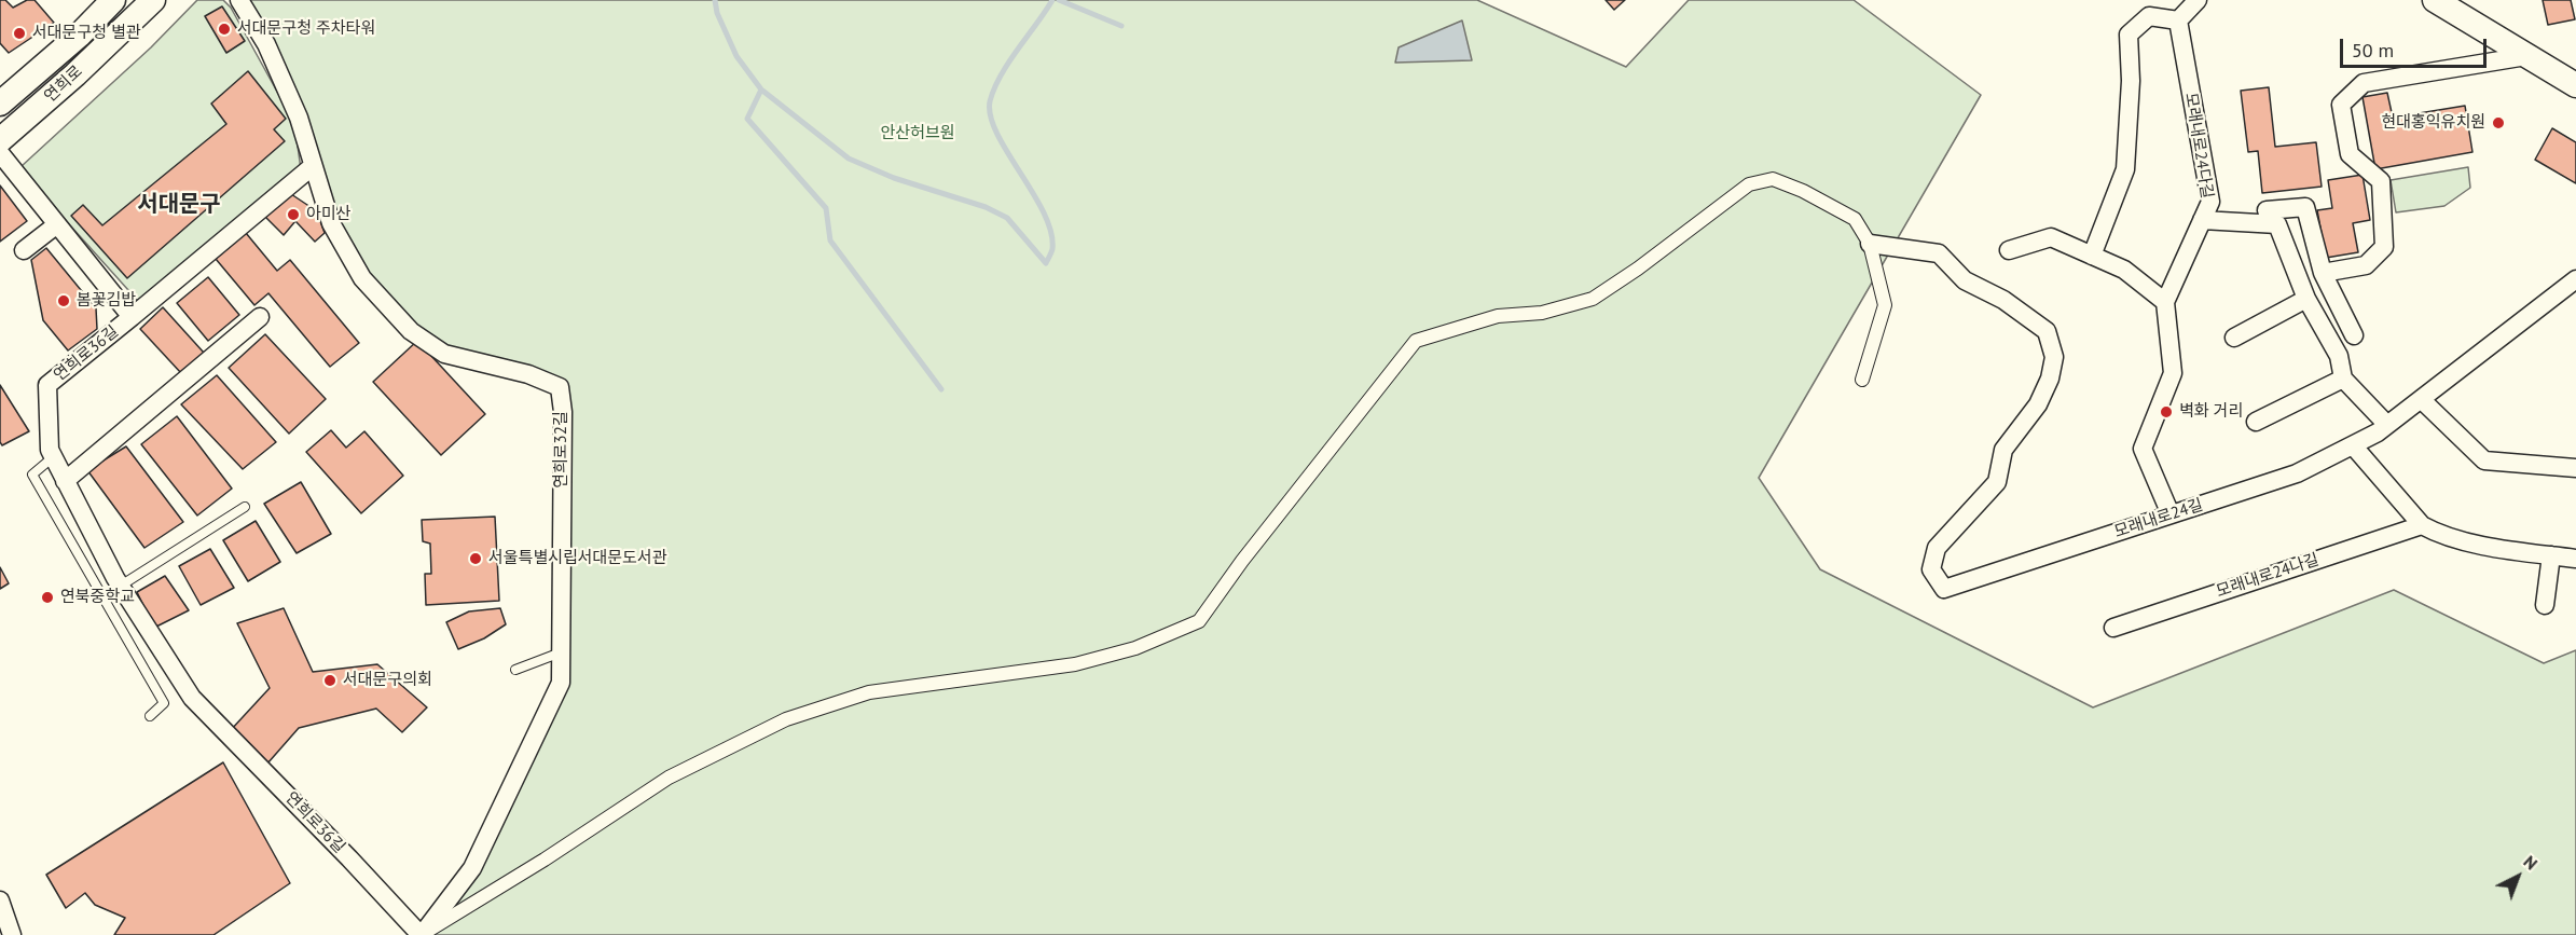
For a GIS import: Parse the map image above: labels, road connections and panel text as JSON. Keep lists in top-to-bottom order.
{
  "streets": {
    "main road": ["연희로"],
    "street": [
      "모래내로24다길",
      "연희로36길",
      "연희로32길",
      "모래내로24길",
      "모래내로24나길"
    ]
  },
  "crossings": [
    ["연희로36길", "연희로32길"]
  ],
  "districts": ["서대문구"],
  "parks": ["안산허브원"],
  "places": [
    "서대문구청 주차타워",
    "서대문구청 별관",
    "현대홍익유치원",
    "아미산",
    "봄꽃김밥",
    "벽화 거리",
    "서울특별시립서대문도서관",
    "연북중학교",
    "서대문구의회"
  ],
  "scale_bar": "50 m",
  "north": "top right"
}
